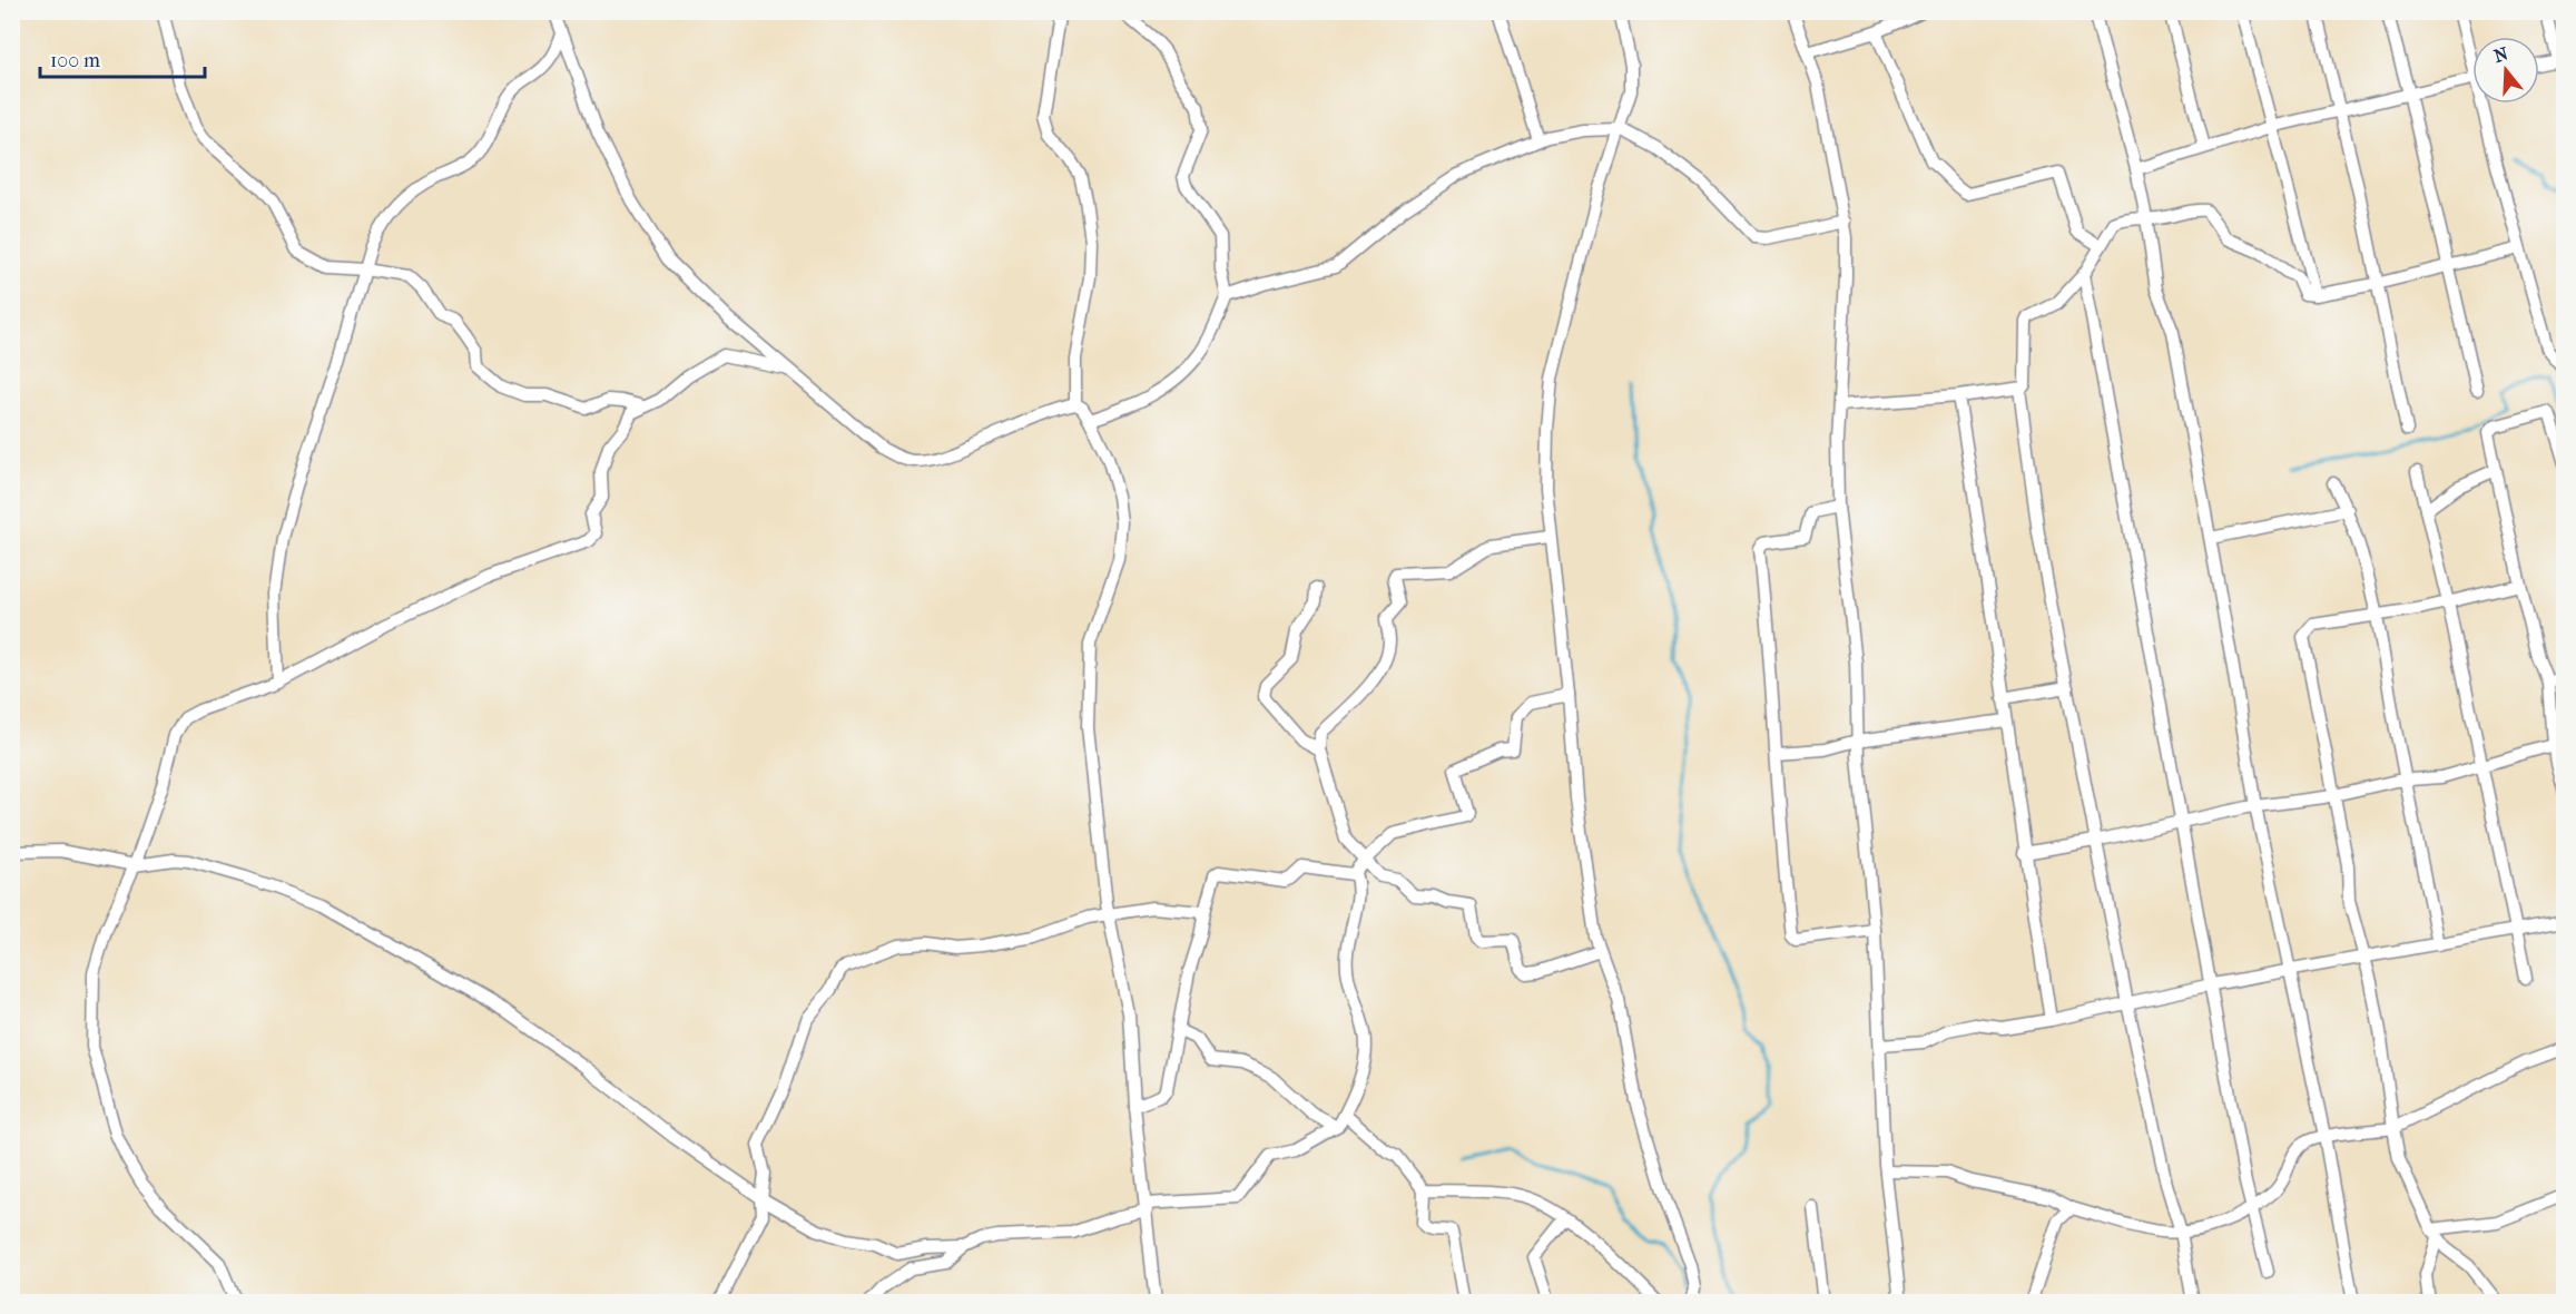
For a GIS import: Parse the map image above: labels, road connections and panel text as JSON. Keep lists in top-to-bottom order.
{
  "scale_bar": "100 m",
  "north": "top"
}
